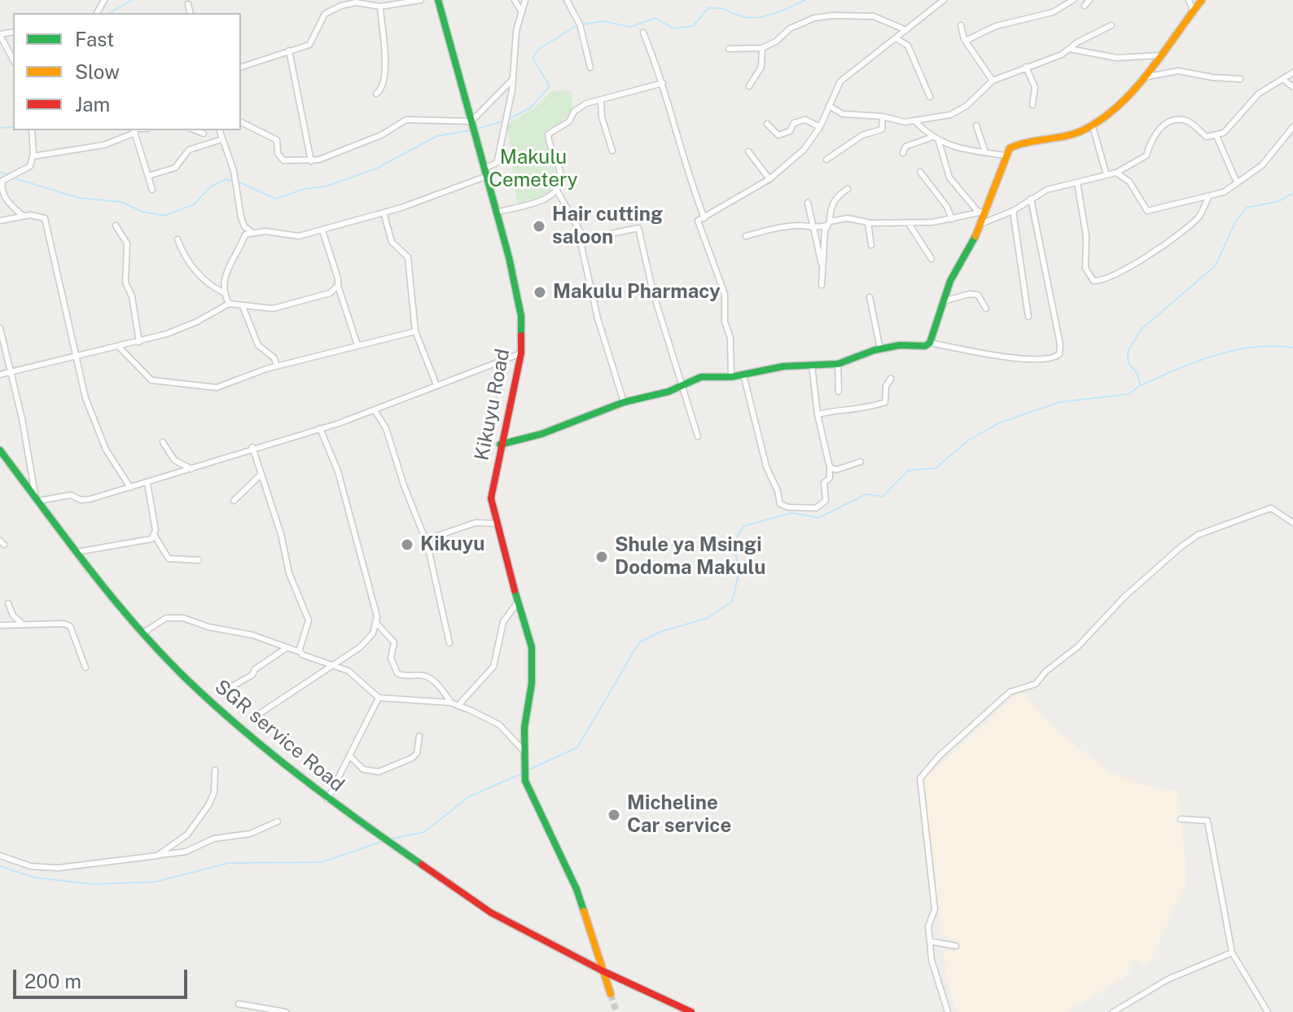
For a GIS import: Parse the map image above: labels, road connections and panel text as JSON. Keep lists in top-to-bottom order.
{
  "streets": {
    "street": ["Kikuyu Road", "SGR service Road"]
  },
  "crossings": [
    ["Kikuyu Road", "SGR service Road"]
  ],
  "parks": ["Makulu Cemetery"],
  "places": [
    "Hair cutting saloon",
    "Makulu Pharmacy",
    "Kikuyu",
    "Shule ya Msingi Dodoma Makulu",
    "Micheline Car service"
  ],
  "legend": ["Fast", "Slow", "Jam"],
  "scale_bar": "200 m"
}
